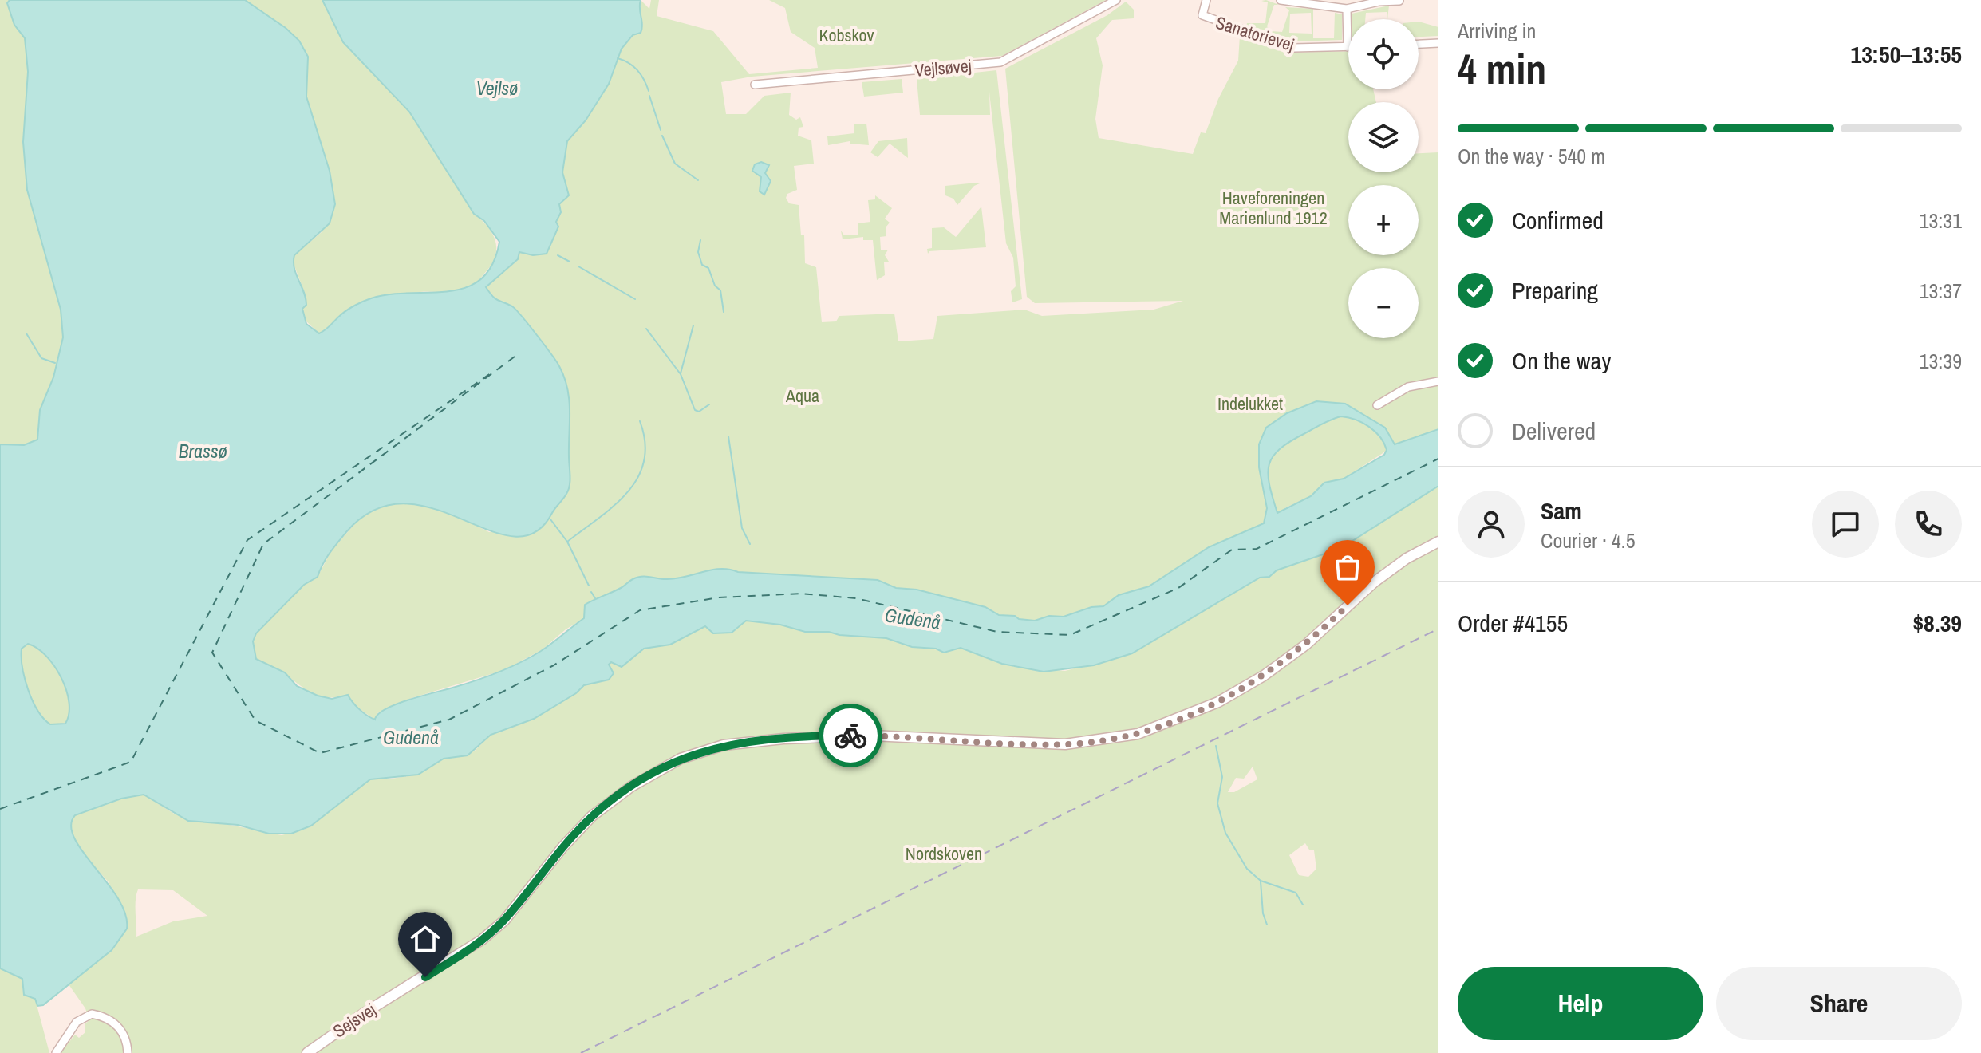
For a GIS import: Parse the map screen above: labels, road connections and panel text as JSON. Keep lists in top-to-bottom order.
{
  "streets": {
    "street": ["Sanatorievej", "Vejlsøvej", "Sejsvej"]
  },
  "water": ["Vejlsø", "Brassø", "Gudenå"],
  "parks": [
    "Kobskov",
    "Haveforeningen Marienlund 1912",
    "Aqua",
    "Indelukket",
    "Nordskoven"
  ],
  "page": {
    "heading": ["4 min", "Arriving in", "13:50–13:55"],
    "panel": [
      "Sam",
      "Courier · 4.5",
      "Order #4155",
      "$8.39"
    ],
    "map_buttons": ["+", "−"],
    "bar": "On the way · 540 m",
    "list": [
      ["Confirmed", "13:31"],
      ["Preparing", "13:37"],
      ["On the way", "13:39"],
      "Delivered"
    ],
    "buttons": ["Help", "Share"]
  }
}
